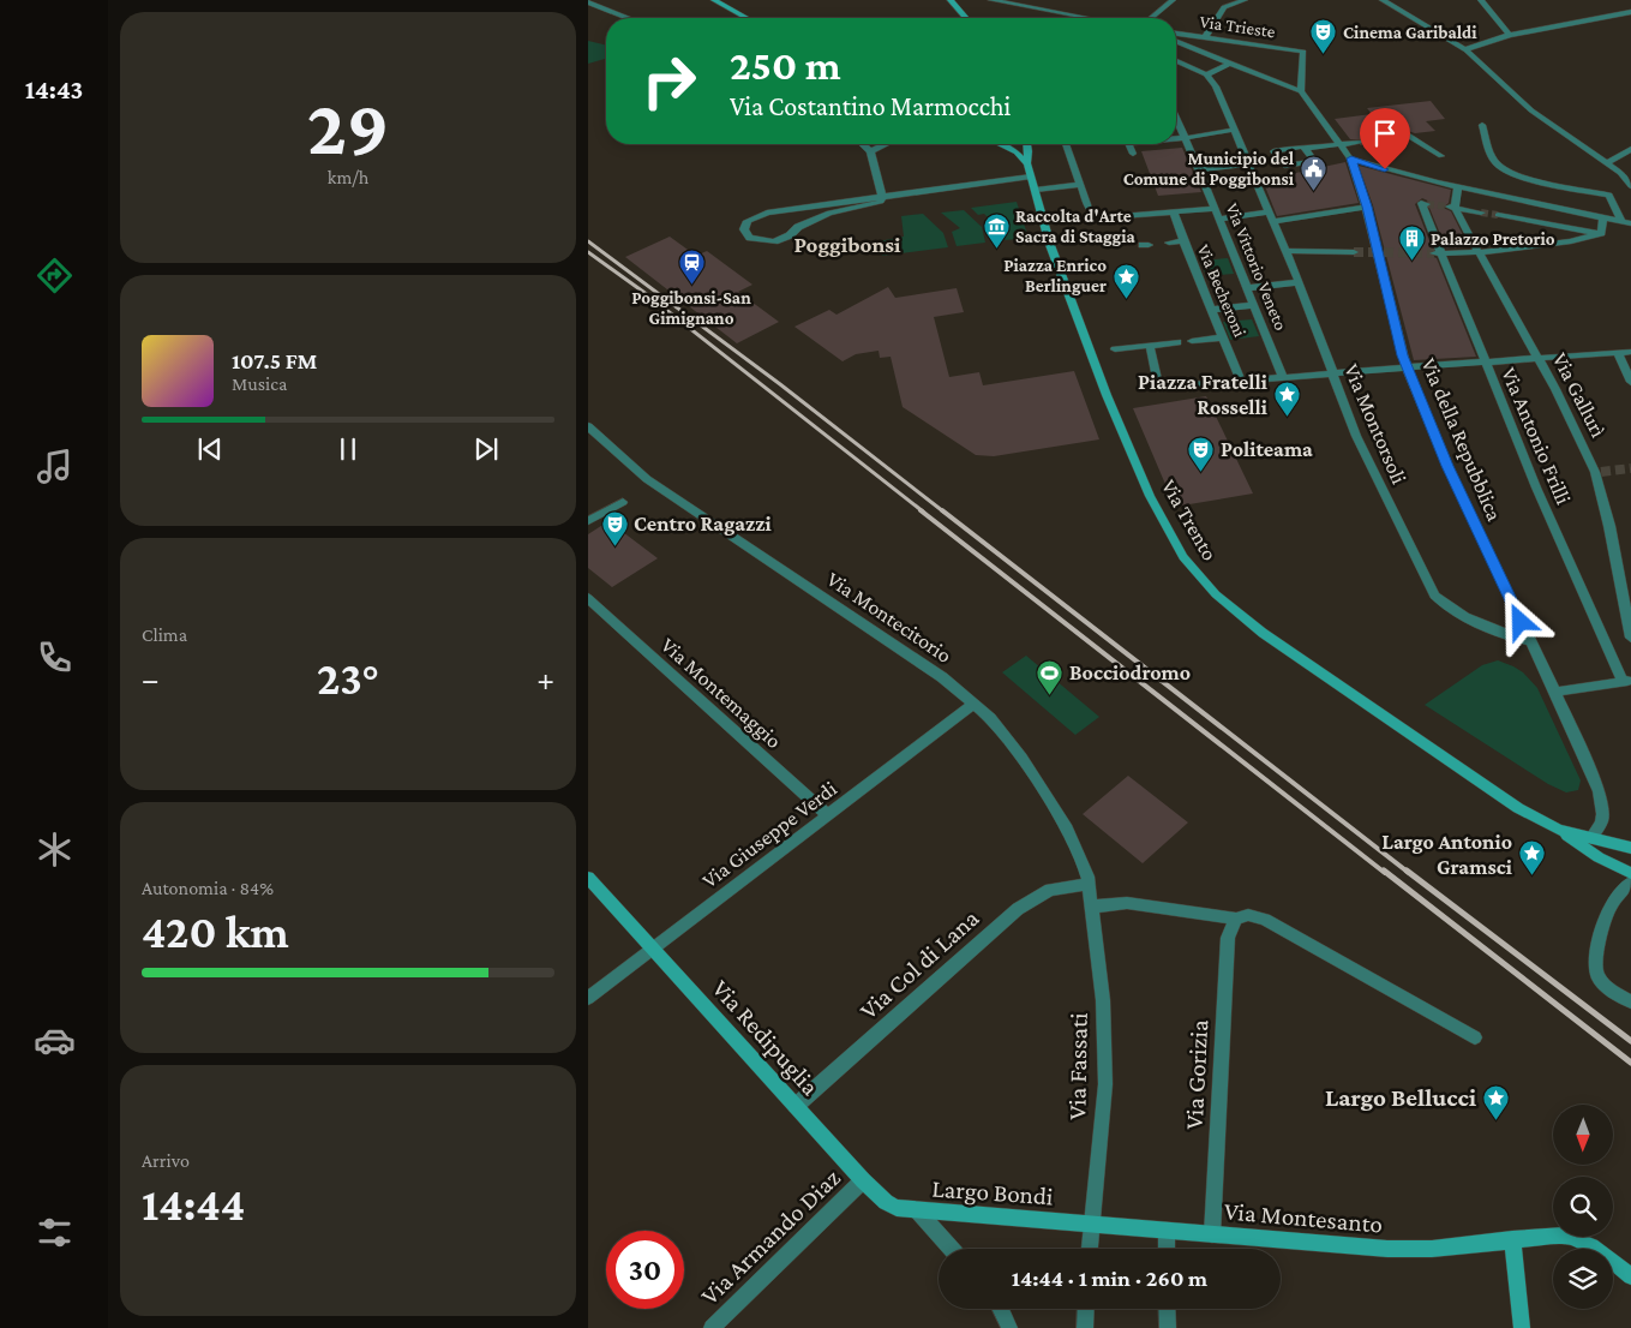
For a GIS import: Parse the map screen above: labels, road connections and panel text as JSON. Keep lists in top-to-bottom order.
{
  "streets": {
    "main road": [
      "Via Trento",
      "Via Redipuglia",
      "Largo Bondi",
      "Via Montesanto"
    ],
    "street": [
      "Via Trieste",
      "Via Vittorio Veneto",
      "Via Becheroni",
      "Via Gallurì",
      "Via Montorsoli",
      "Via Antonio Frilli",
      "Via della Repubblica",
      "Via Montecitorio",
      "Via Montemaggio",
      "Via Giuseppe Verdi",
      "Via Col di Lana",
      "Via Fassati",
      "Via Gorizia",
      "Via Armando Diaz"
    ]
  },
  "crossings": [
    ["Via Trieste", "Via della Repubblica"],
    ["Via Montorsoli", "Via della Repubblica"],
    ["Via Montecitorio", "Via Giuseppe Verdi"],
    ["Via Montecitorio", "Via Col di Lana"],
    ["Via Montecitorio", "Via Fassati"],
    ["Via Montemaggio", "Via Giuseppe Verdi"],
    ["Via Giuseppe Verdi", "Via Redipuglia"],
    ["Via Col di Lana", "Via Redipuglia"],
    ["Via Redipuglia", "Largo Bondi"],
    ["Via Redipuglia", "Via Armando Diaz"],
    ["Via Fassati", "Largo Bondi"],
    ["Via Fassati", "Via Montesanto"],
    ["Via Gorizia", "Via Montesanto"],
    ["Largo Bondi", "Via Montesanto"]
  ],
  "districts": ["Poggibonsi"],
  "places": {
    "theatre": ["Cinema Garibaldi", "Politeama", "Centro Ragazzi"],
    "public building": ["Municipio del Comune di Poggibonsi"],
    "museum": ["Raccolta d'Arte Sacra di Staggia"],
    "building": ["Palazzo Pretorio"],
    "station": ["Poggibonsi-San Gimignano"],
    "place": [
      "Piazza Enrico Berlinguer",
      "Piazza Fratelli Rosselli",
      "Largo Antonio Gramsci",
      "Largo Bellucci"
    ],
    "sports": ["Bocciodromo"]
  },
  "north": "bottom",
  "page": {
    "tabs": "14:43",
    "tile": [
      ["29", "km/h"],
      "Clima",
      ["Autonomia · 84%", "420 km"],
      ["Arrivo", "14:44"]
    ],
    "turn": ["250 m", "Via Costantino Marmocchi"],
    "song": ["107.5 FM", "Musica"],
    "heat": ["−", "23°", "+"],
    "limit": "30",
    "trip": "14:44 · 1 min · 260 m"
  }
}
